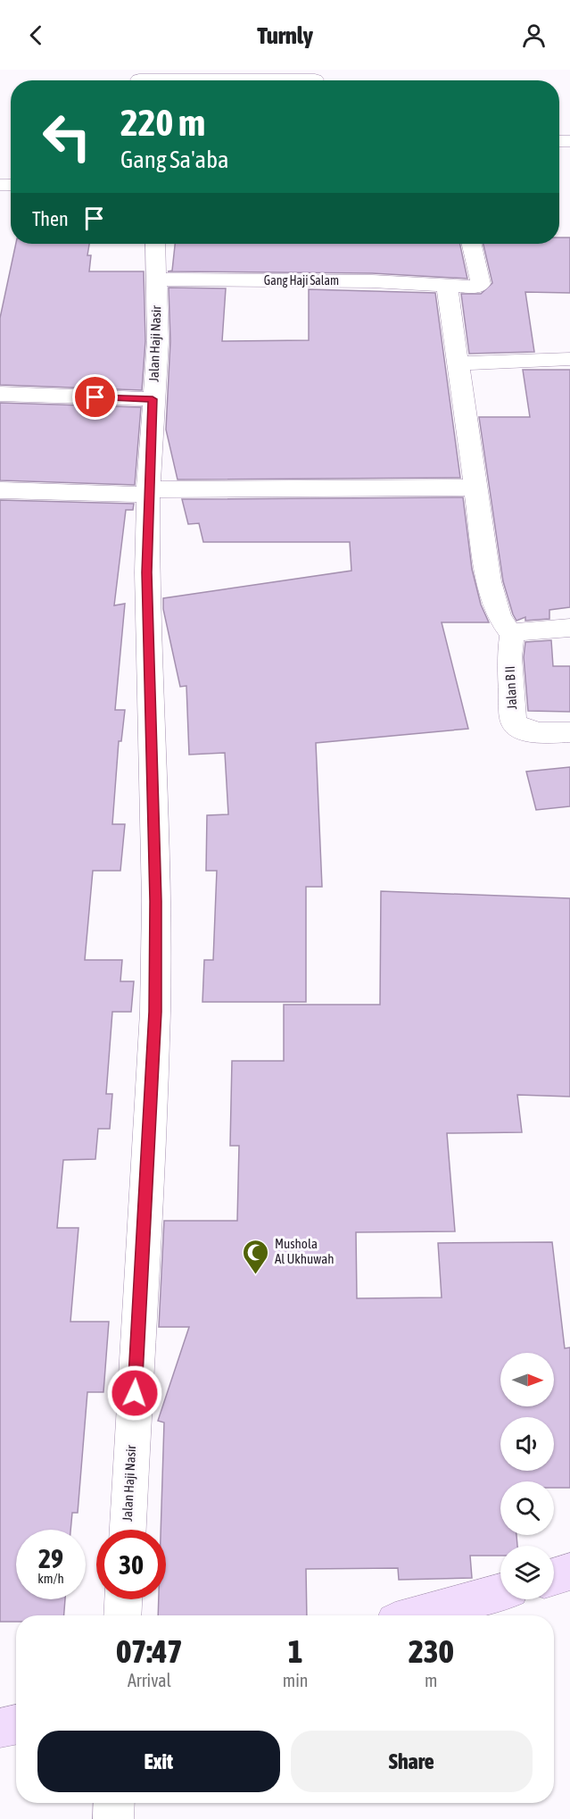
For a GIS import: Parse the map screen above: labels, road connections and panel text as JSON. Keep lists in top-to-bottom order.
{
  "streets": {
    "street": ["Gang Haji Salam", "Jalan Haji Nasir", "Jalan B II"]
  },
  "crossings": [
    ["Gang Haji Salam", "Jalan Haji Nasir"]
  ],
  "places": {
    "mosque": ["Mushola Al Ukhuwah"]
  },
  "north": "right",
  "page": {
    "header": "Turnly",
    "turn": ["220 m", "Gang Sa'aba"],
    "then": "Then",
    "speed": "29 km/h",
    "limit": "30",
    "eta": [
      "07:47",
      "Arrival",
      "1",
      "min",
      "230",
      "m"
    ],
    "buttons": ["Exit", "Share"]
  }
}
